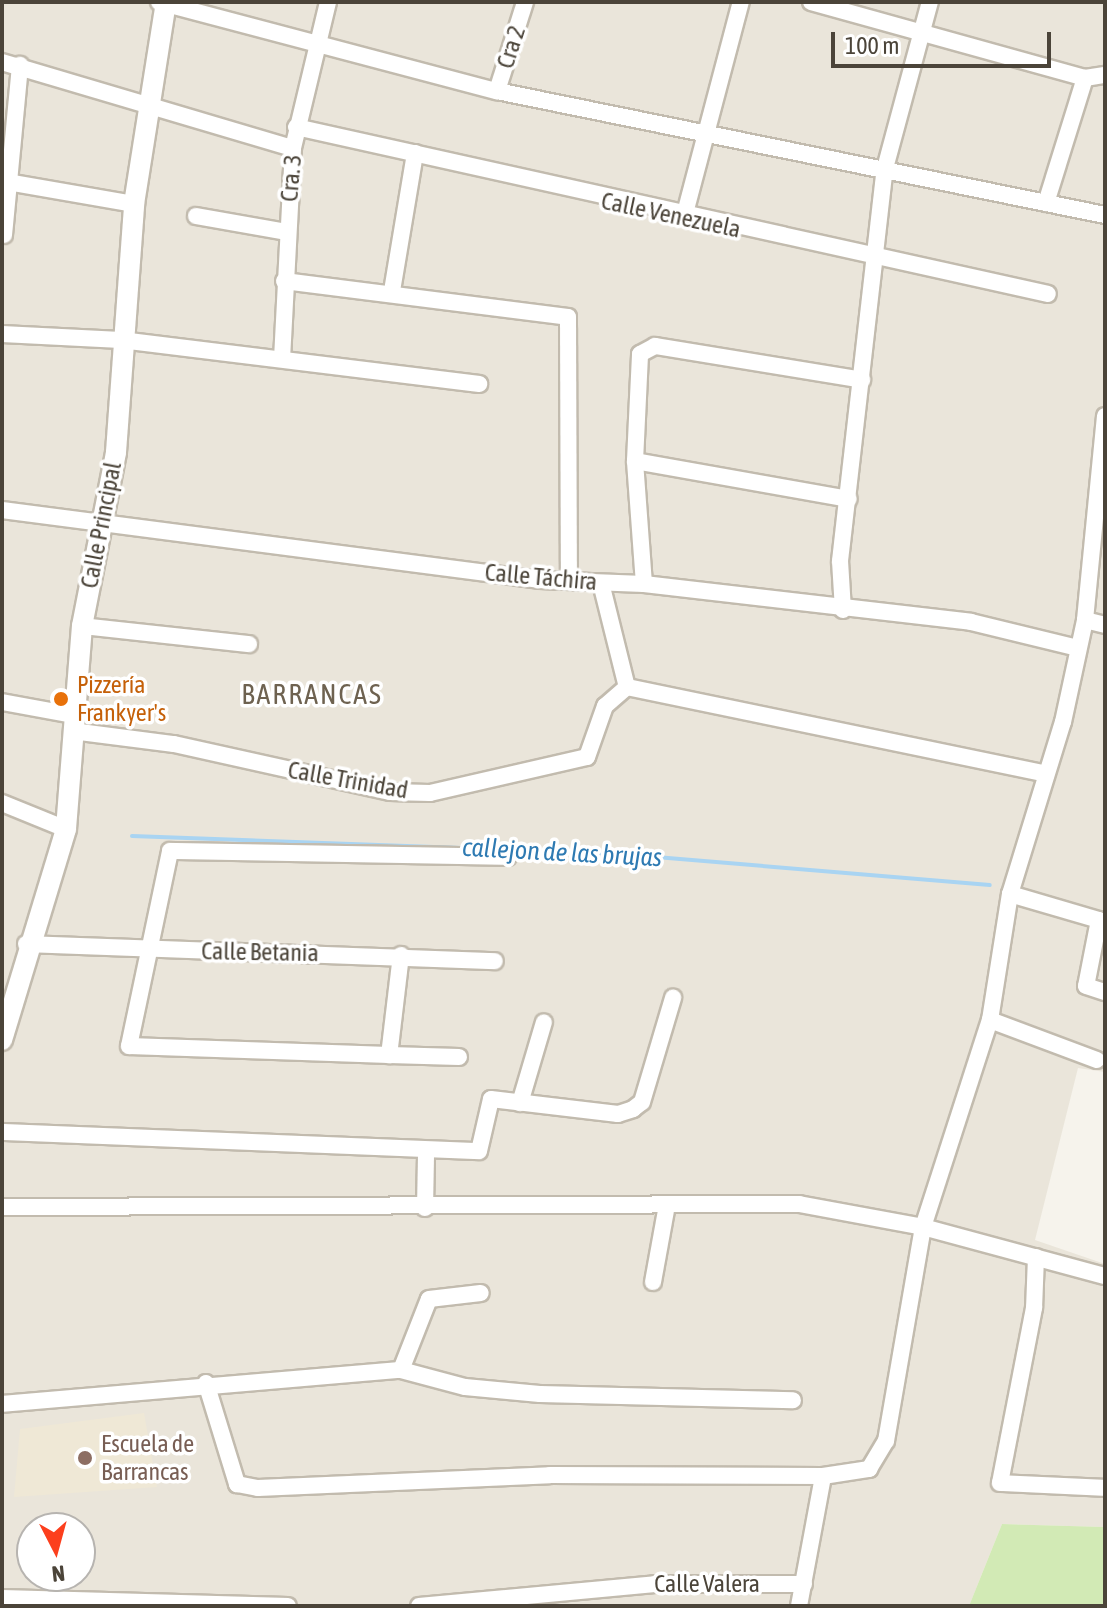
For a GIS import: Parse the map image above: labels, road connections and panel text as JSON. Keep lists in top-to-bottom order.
{
  "streets": {
    "street": [
      "Cra 2",
      "Cra. 3",
      "Calle Venezuela",
      "Calle Principal",
      "Calle Táchira",
      "Calle Trinidad",
      "Calle Betania",
      "Calle Valera"
    ]
  },
  "crossings": [
    ["Cra. 3", "Calle Venezuela"],
    ["Calle Principal", "Calle Táchira"],
    ["Calle Principal", "Calle Trinidad"],
    ["Calle Principal", "Calle Betania"]
  ],
  "districts": ["BARRANCAS"],
  "water": ["callejon de las brujas"],
  "places": ["Pizzería Frankyer's", "Escuela de Barrancas"],
  "scale_bar": "100 m",
  "north": "bottom"
}
